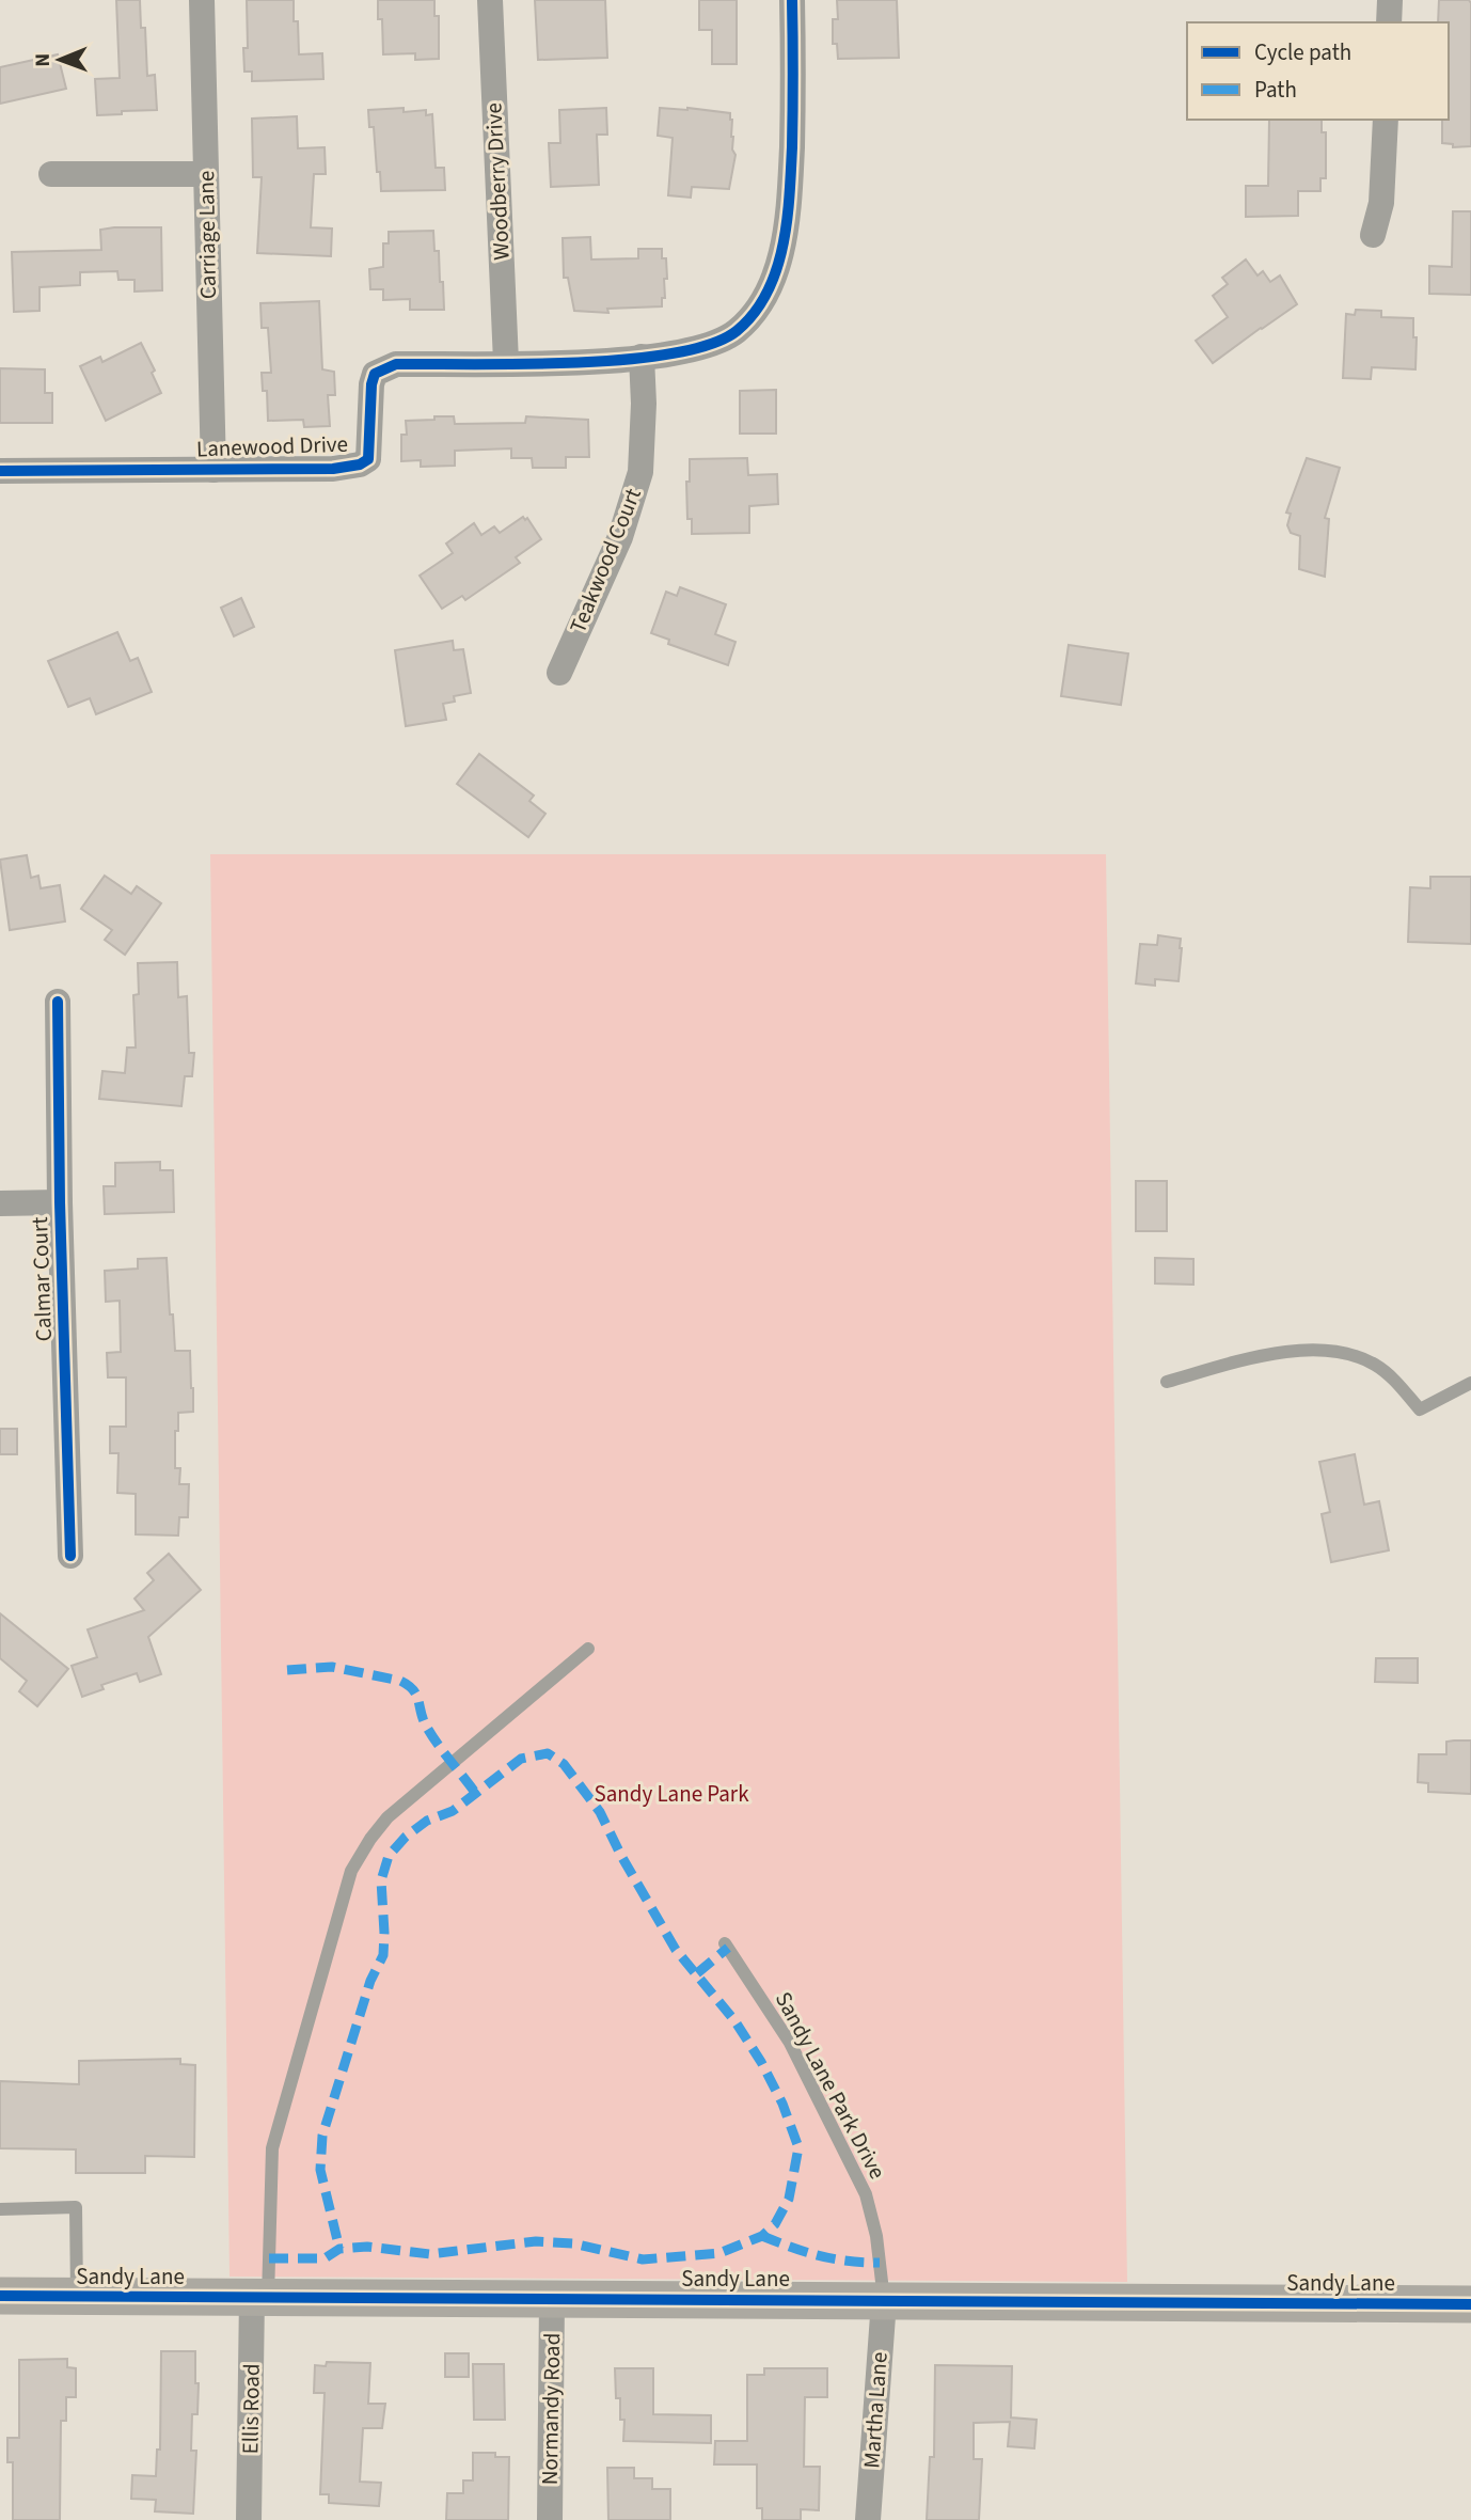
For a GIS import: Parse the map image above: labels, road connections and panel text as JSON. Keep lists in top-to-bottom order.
{
  "streets": {
    "street": [
      "Woodberry Drive",
      "Carriage Lane",
      "Lanewood Drive",
      "Teakwood Court",
      "Calmar Court",
      "Sandy Lane",
      "Ellis Road",
      "Normandy Road",
      "Martha Lane"
    ],
    "lane": ["Sandy Lane Park Drive"]
  },
  "crossings": [
    ["Woodberry Drive", "Lanewood Drive"],
    ["Carriage Lane", "Lanewood Drive"],
    ["Sandy Lane Park Drive", "Sandy Lane"],
    ["Sandy Lane Park Drive", "Martha Lane"],
    ["Sandy Lane", "Ellis Road"],
    ["Sandy Lane", "Normandy Road"],
    ["Sandy Lane", "Martha Lane"]
  ],
  "parks": ["Sandy Lane Park"],
  "legend": ["Cycle path", "Path"],
  "north": "left"
}
